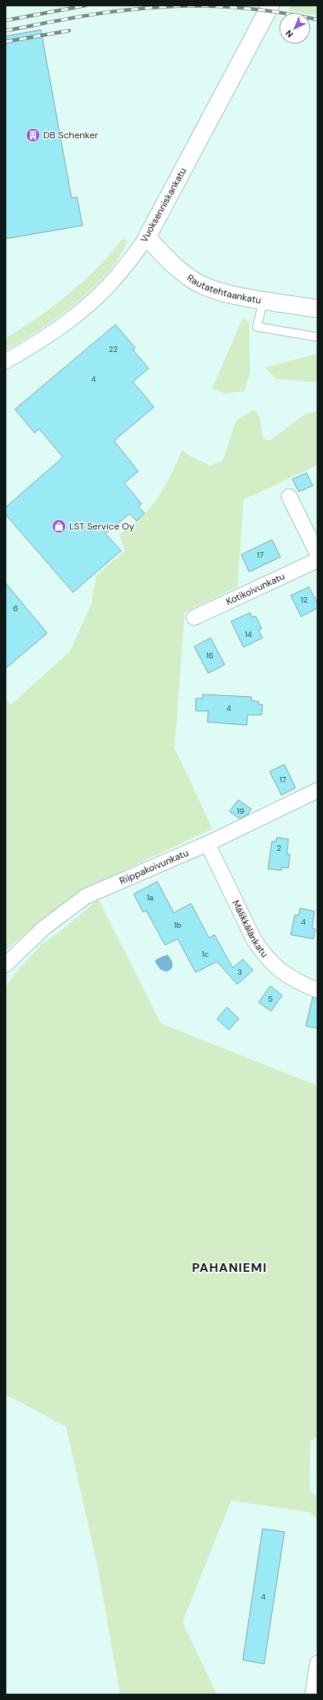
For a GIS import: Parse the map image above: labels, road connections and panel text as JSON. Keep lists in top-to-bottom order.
{
  "streets": {
    "street": [
      "Vuoksenniskankatu",
      "Rautatehtaankatu",
      "Kotikoivunkatu",
      "Riippakoivunkatu",
      "Mälikkälänkatu"
    ]
  },
  "crossings": [
    ["Vuoksenniskankatu", "Rautatehtaankatu"],
    ["Riippakoivunkatu", "Mälikkälänkatu"]
  ],
  "districts": ["PAHANIEMI"],
  "places": {
    "building": ["DB Schenker"],
    "shop": ["LST Service Oy"]
  },
  "house_numbers": [
    "22",
    "4",
    "17",
    "12",
    "6",
    "14",
    "16",
    "4",
    "17",
    "19",
    "2",
    "1a",
    "4",
    "1b",
    "1c",
    "3",
    "5",
    "4"
  ],
  "north": "bottom left"
}
